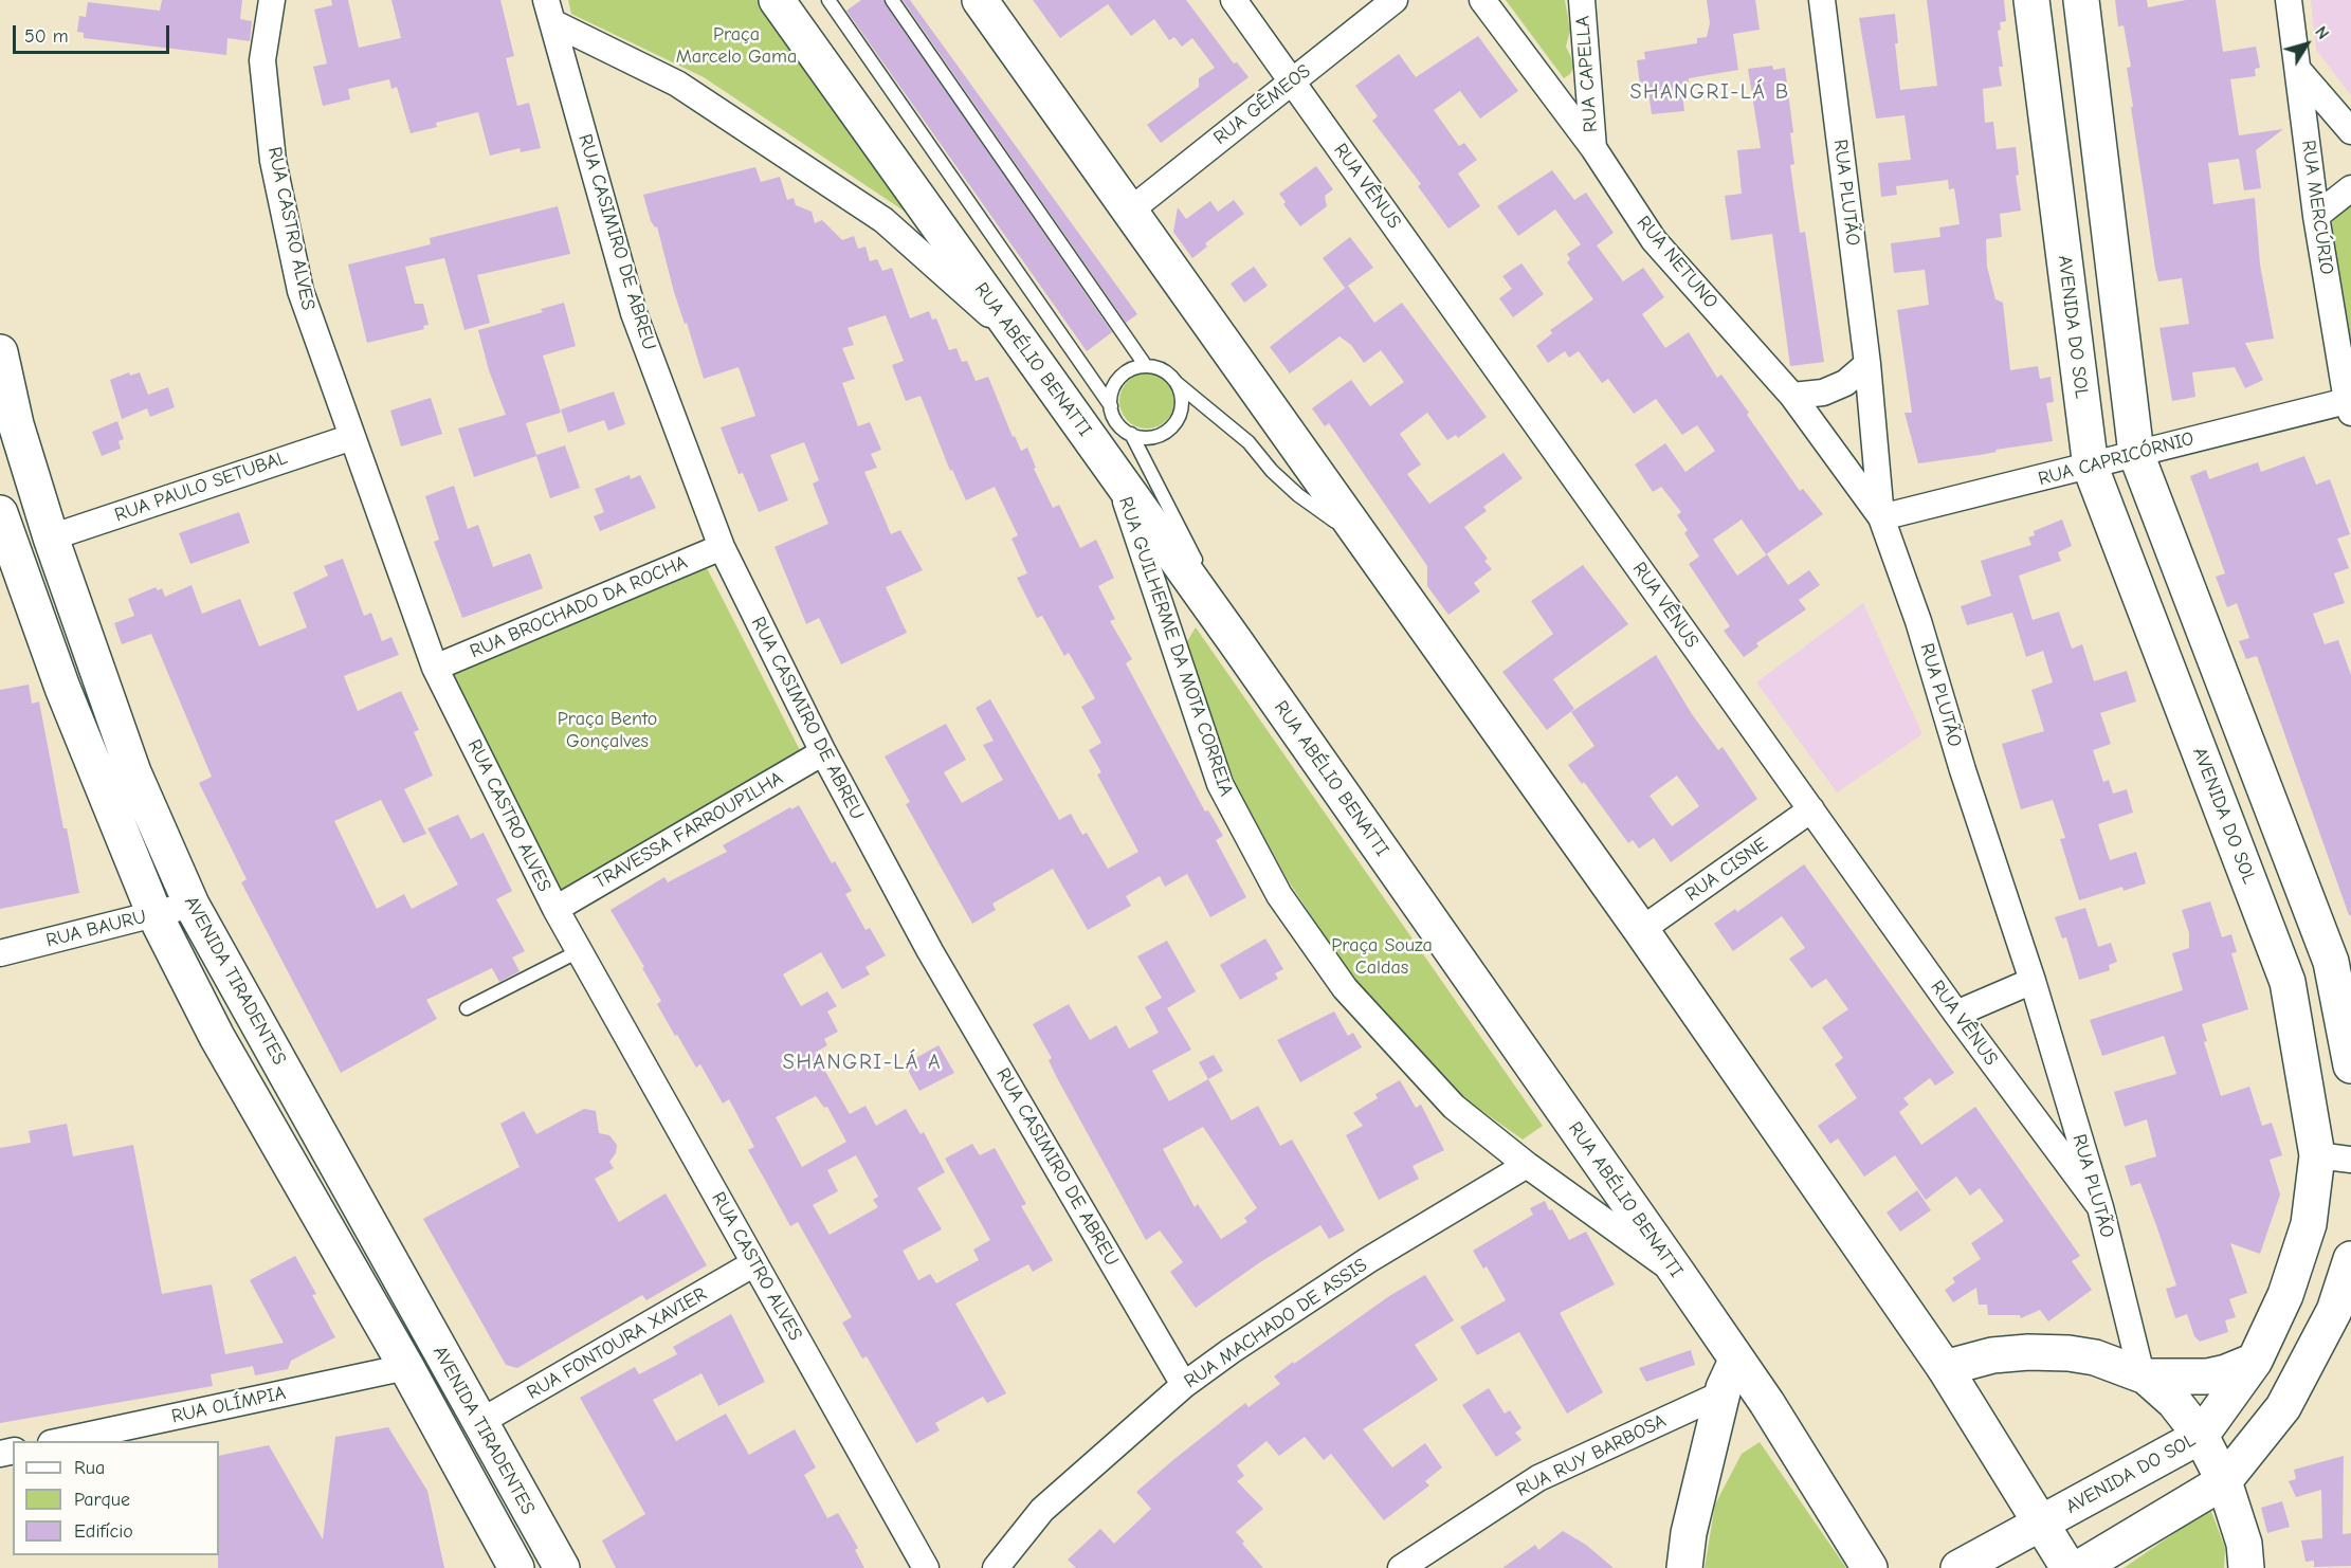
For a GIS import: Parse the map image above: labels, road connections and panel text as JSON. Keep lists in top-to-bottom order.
{
  "streets": {
    "main road": ["AVENIDA DO SOL", "RUA ABÉLIO BENATTI", "AVENIDA TIRADENTES"],
    "street": [
      "RUA CAPELLA",
      "RUA GÊMEOS",
      "RUA VÊNUS",
      "RUA PLUTÃO",
      "RUA MERCÚRIO",
      "RUA CASTRO ALVES",
      "RUA CASIMIRO DE ABREU",
      "RUA NETUNO",
      "RUA CAPRICÓRNIO",
      "RUA PAULO SETUBAL",
      "RUA BROCHADO DA ROCHA",
      "RUA GUILHERME DA MOTA CORREIA",
      "TRAVESSA FARROUPILHA",
      "RUA CISNE",
      "RUA BAURU",
      "RUA MACHADO DE ASSIS",
      "RUA FONTOURA XAVIER",
      "RUA OLÍMPIA",
      "RUA RUY BARBOSA"
    ]
  },
  "crossings": [
    ["RUA CAPELLA", "RUA NETUNO"],
    ["RUA GÊMEOS", "RUA VÊNUS"],
    ["RUA VÊNUS", "RUA PLUTÃO"],
    ["RUA VÊNUS", "RUA CISNE"],
    ["RUA PLUTÃO", "RUA NETUNO"],
    ["RUA PLUTÃO", "RUA CAPRICÓRNIO"],
    ["RUA MERCÚRIO", "RUA CAPRICÓRNIO"],
    ["RUA CASTRO ALVES", "RUA PAULO SETUBAL"],
    ["RUA CASTRO ALVES", "RUA BROCHADO DA ROCHA"],
    ["RUA CASTRO ALVES", "TRAVESSA FARROUPILHA"],
    ["RUA CASTRO ALVES", "RUA FONTOURA XAVIER"],
    ["RUA CASIMIRO DE ABREU", "RUA BROCHADO DA ROCHA"],
    ["RUA CASIMIRO DE ABREU", "TRAVESSA FARROUPILHA"],
    ["RUA CASIMIRO DE ABREU", "RUA MACHADO DE ASSIS"],
    ["RUA NETUNO", "RUA CAPRICÓRNIO"],
    ["AVENIDA DO SOL", "RUA CAPRICÓRNIO"],
    ["RUA ABÉLIO BENATTI", "RUA GUILHERME DA MOTA CORREIA"],
    ["RUA PAULO SETUBAL", "AVENIDA TIRADENTES"],
    ["RUA GUILHERME DA MOTA CORREIA", "RUA MACHADO DE ASSIS"],
    ["RUA BAURU", "AVENIDA TIRADENTES"],
    ["AVENIDA TIRADENTES", "RUA FONTOURA XAVIER"],
    ["AVENIDA TIRADENTES", "RUA OLÍMPIA"]
  ],
  "districts": ["SHANGRI-LÁ B", "SHANGRI-LÁ A"],
  "parks": ["Praça Marcelo Gama", "Praça Bento Gonçalves", "Praça Souza Caldas"],
  "legend": ["Rua", "Parque", "Edifício"],
  "scale_bar": "50 m",
  "north": "top right"
}
